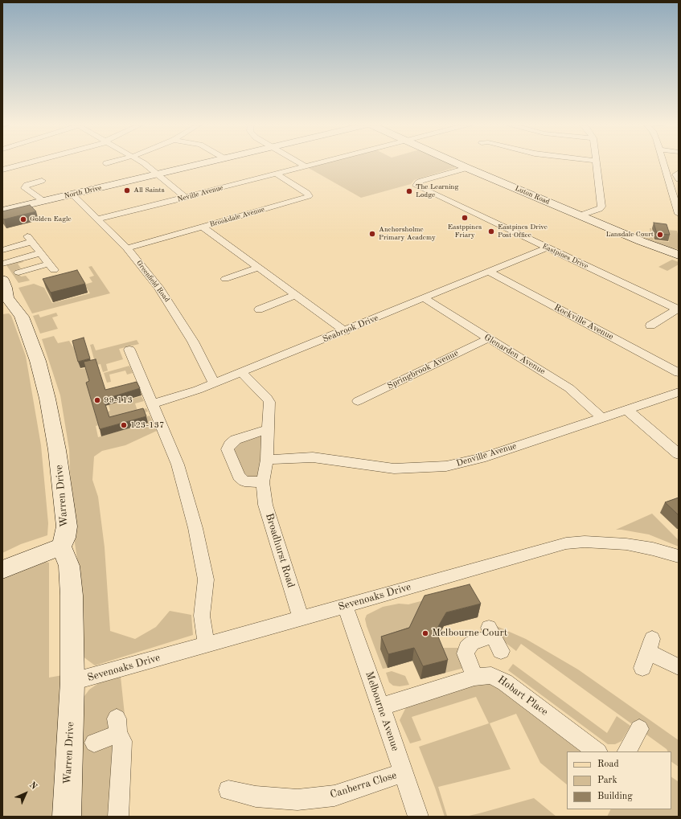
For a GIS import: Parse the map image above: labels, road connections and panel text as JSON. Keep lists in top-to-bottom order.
{
  "streets": {
    "street": [
      "North Drive",
      "Neville Avenue",
      "Luton Road",
      "Brookdale Avenue",
      "Eastpines Drive",
      "Greenfield Road",
      "Rockville Avenue",
      "Seabrook Drive",
      "Glenarden Avenue",
      "Springbrook Avenue",
      "Denville Avenue",
      "Warren Drive",
      "Broadhurst Road",
      "Sevenoaks Drive",
      "Hobart Place",
      "Melbourne Avenue",
      "Canberra Close"
    ]
  },
  "crossings": [
    ["North Drive", "Greenfield Road"],
    ["Neville Avenue", "Brookdale Avenue"],
    ["Neville Avenue", "Greenfield Road"],
    ["Luton Road", "Eastpines Drive"],
    ["Brookdale Avenue", "Greenfield Road"],
    ["Eastpines Drive", "Seabrook Drive"],
    ["Greenfield Road", "Seabrook Drive"],
    ["Rockville Avenue", "Seabrook Drive"],
    ["Seabrook Drive", "Glenarden Avenue"],
    ["Seabrook Drive", "Broadhurst Road"],
    ["Glenarden Avenue", "Springbrook Avenue"],
    ["Glenarden Avenue", "Denville Avenue"],
    ["Denville Avenue", "Broadhurst Road"],
    ["Warren Drive", "Sevenoaks Drive"],
    ["Broadhurst Road", "Sevenoaks Drive"],
    ["Sevenoaks Drive", "Melbourne Avenue"],
    ["Hobart Place", "Melbourne Avenue"],
    ["Melbourne Avenue", "Canberra Close"]
  ],
  "places": [
    "All Saints",
    "The Learning Lodge",
    "Eastppines Friary",
    "Golden Eagle",
    "Eastpines Drive Post Office",
    "Anchorsholme Primary Academy",
    "Lansdale Court",
    "99-113",
    "123-137",
    "Melbourne Court"
  ],
  "legend": ["Road", "Park", "Building"],
  "north": "top right"
}
